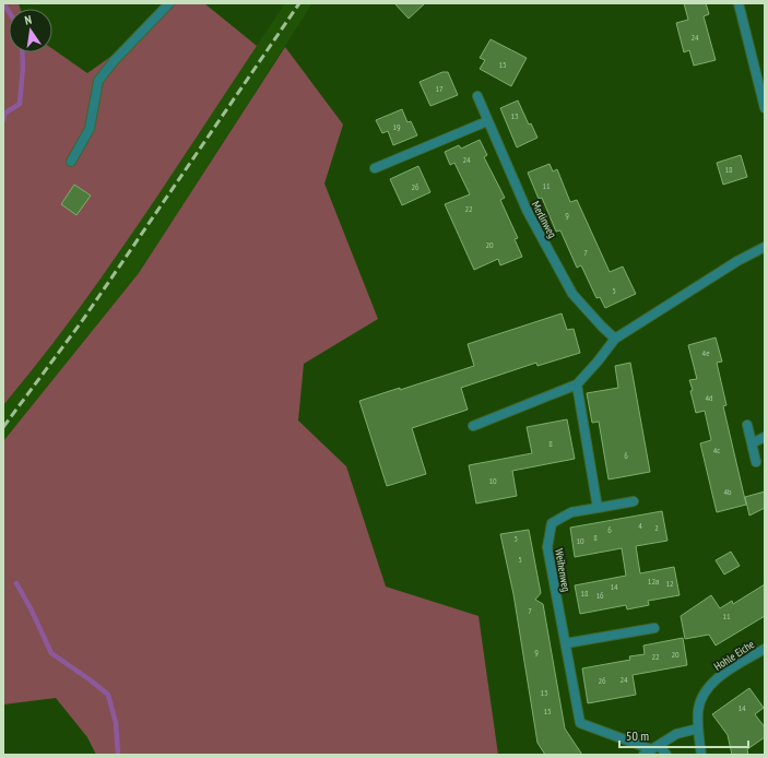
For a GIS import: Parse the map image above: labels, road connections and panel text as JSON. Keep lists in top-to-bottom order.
{
  "streets": {
    "street": ["Merlinweg", "Weihenweg", "Hohle Eiche"]
  },
  "house_numbers": [
    "24",
    "15",
    "17",
    "13",
    "19",
    "24",
    "18",
    "11",
    "26",
    "22",
    "9",
    "20",
    "7",
    "5",
    "4e",
    "4d",
    "8",
    "4c",
    "6",
    "10",
    "4b",
    "4",
    "2",
    "6",
    "8",
    "3",
    "10",
    "5",
    "12a",
    "12",
    "14",
    "18",
    "16",
    "7",
    "11",
    "9",
    "20",
    "22",
    "24",
    "26",
    "13",
    "14",
    "15"
  ],
  "scale_bar": "50 m",
  "north": "top"
}
